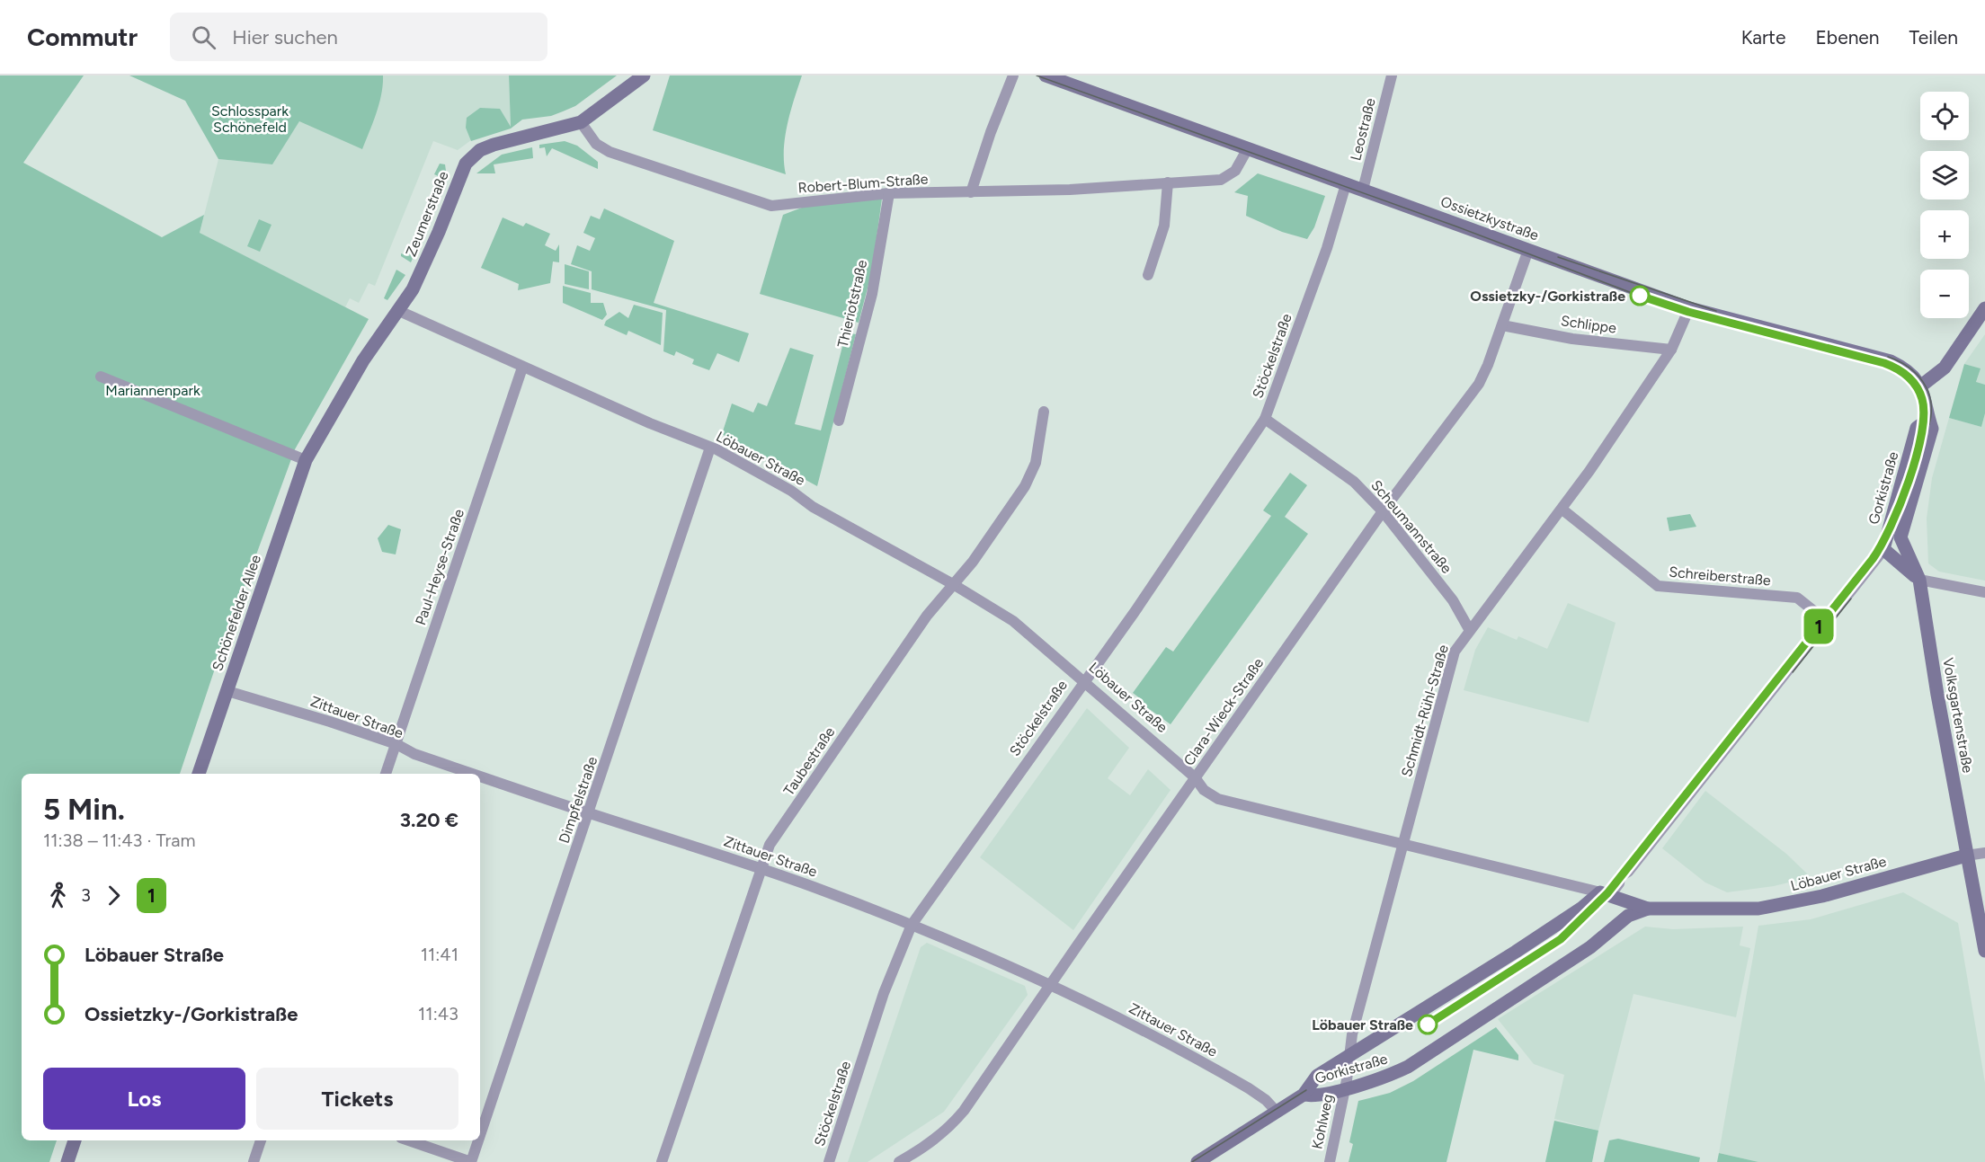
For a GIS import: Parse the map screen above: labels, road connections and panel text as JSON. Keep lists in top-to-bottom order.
{
  "streets": {
    "main road": [
      "Zeumerstraße",
      "Ossietzkystraße",
      "Löbauer Straße",
      "Gorkistraße",
      "Schönefelder Allee",
      "Volksgartenstraße"
    ],
    "street": [
      "Leostraße",
      "Robert-Blum-Straße",
      "Thieriotstraße",
      "Schlippe",
      "Stöckelstraße",
      "Scheumannstraße",
      "Paul-Heyse-Straße",
      "Schreiberstraße",
      "Schmidt-Rühl-Straße",
      "Clara-Wieck-Straße",
      "Zittauer Straße",
      "Taubestraße",
      "Dimpfelstraße",
      "Kohlweg"
    ]
  },
  "crossings": [
    ["Leostraße", "Ossietzkystraße"],
    ["Robert-Blum-Straße", "Zeumerstraße"],
    ["Robert-Blum-Straße", "Ossietzkystraße"],
    ["Robert-Blum-Straße", "Thieriotstraße"],
    ["Zeumerstraße", "Löbauer Straße"],
    ["Zeumerstraße", "Schönefelder Allee"],
    ["Ossietzkystraße", "Stöckelstraße"],
    ["Ossietzkystraße", "Gorkistraße"],
    ["Ossietzkystraße", "Schmidt-Rühl-Straße"],
    ["Ossietzkystraße", "Clara-Wieck-Straße"],
    ["Schlippe", "Schmidt-Rühl-Straße"],
    ["Schlippe", "Clara-Wieck-Straße"],
    ["Stöckelstraße", "Löbauer Straße"],
    ["Stöckelstraße", "Scheumannstraße"],
    ["Stöckelstraße", "Zittauer Straße"],
    ["Löbauer Straße", "Gorkistraße"],
    ["Löbauer Straße", "Paul-Heyse-Straße"],
    ["Löbauer Straße", "Schönefelder Allee"],
    ["Löbauer Straße", "Schmidt-Rühl-Straße"],
    ["Löbauer Straße", "Clara-Wieck-Straße"],
    ["Löbauer Straße", "Volksgartenstraße"],
    ["Löbauer Straße", "Taubestraße"],
    ["Löbauer Straße", "Dimpfelstraße"],
    ["Gorkistraße", "Schreiberstraße"],
    ["Gorkistraße", "Schmidt-Rühl-Straße"],
    ["Gorkistraße", "Volksgartenstraße"],
    ["Gorkistraße", "Zittauer Straße"],
    ["Gorkistraße", "Kohlweg"],
    ["Scheumannstraße", "Schmidt-Rühl-Straße"],
    ["Scheumannstraße", "Clara-Wieck-Straße"],
    ["Paul-Heyse-Straße", "Zittauer Straße"],
    ["Schreiberstraße", "Schmidt-Rühl-Straße"],
    ["Schönefelder Allee", "Zittauer Straße"],
    ["Schmidt-Rühl-Straße", "Kohlweg"],
    ["Clara-Wieck-Straße", "Zittauer Straße"],
    ["Zittauer Straße", "Taubestraße"],
    ["Zittauer Straße", "Dimpfelstraße"]
  ],
  "parks": ["Schlosspark Schönefeld", "Mariannenpark"],
  "places": ["Ossietzky-/Gorkistraße", "Löbauer Straße"],
  "lines": ["tram line 1"],
  "page": {
    "header": "Commutr",
    "search": "Hier suchen",
    "nav": ["Karte", "Ebenen", "Teilen"],
    "on_map": "1",
    "map_buttons": ["+", "−"],
    "heading": ["5 Min.", "11:38 – 11:43 · Tram", "3.20 €"],
    "legs": ["3", "1"],
    "list": [
      {
        "name": "Löbauer Straße",
        "value": "11:41"
      },
      {
        "name": "Ossietzky-/Gorkistraße",
        "value": "11:43"
      }
    ],
    "buttons": ["Los", "Tickets"]
  }
}
